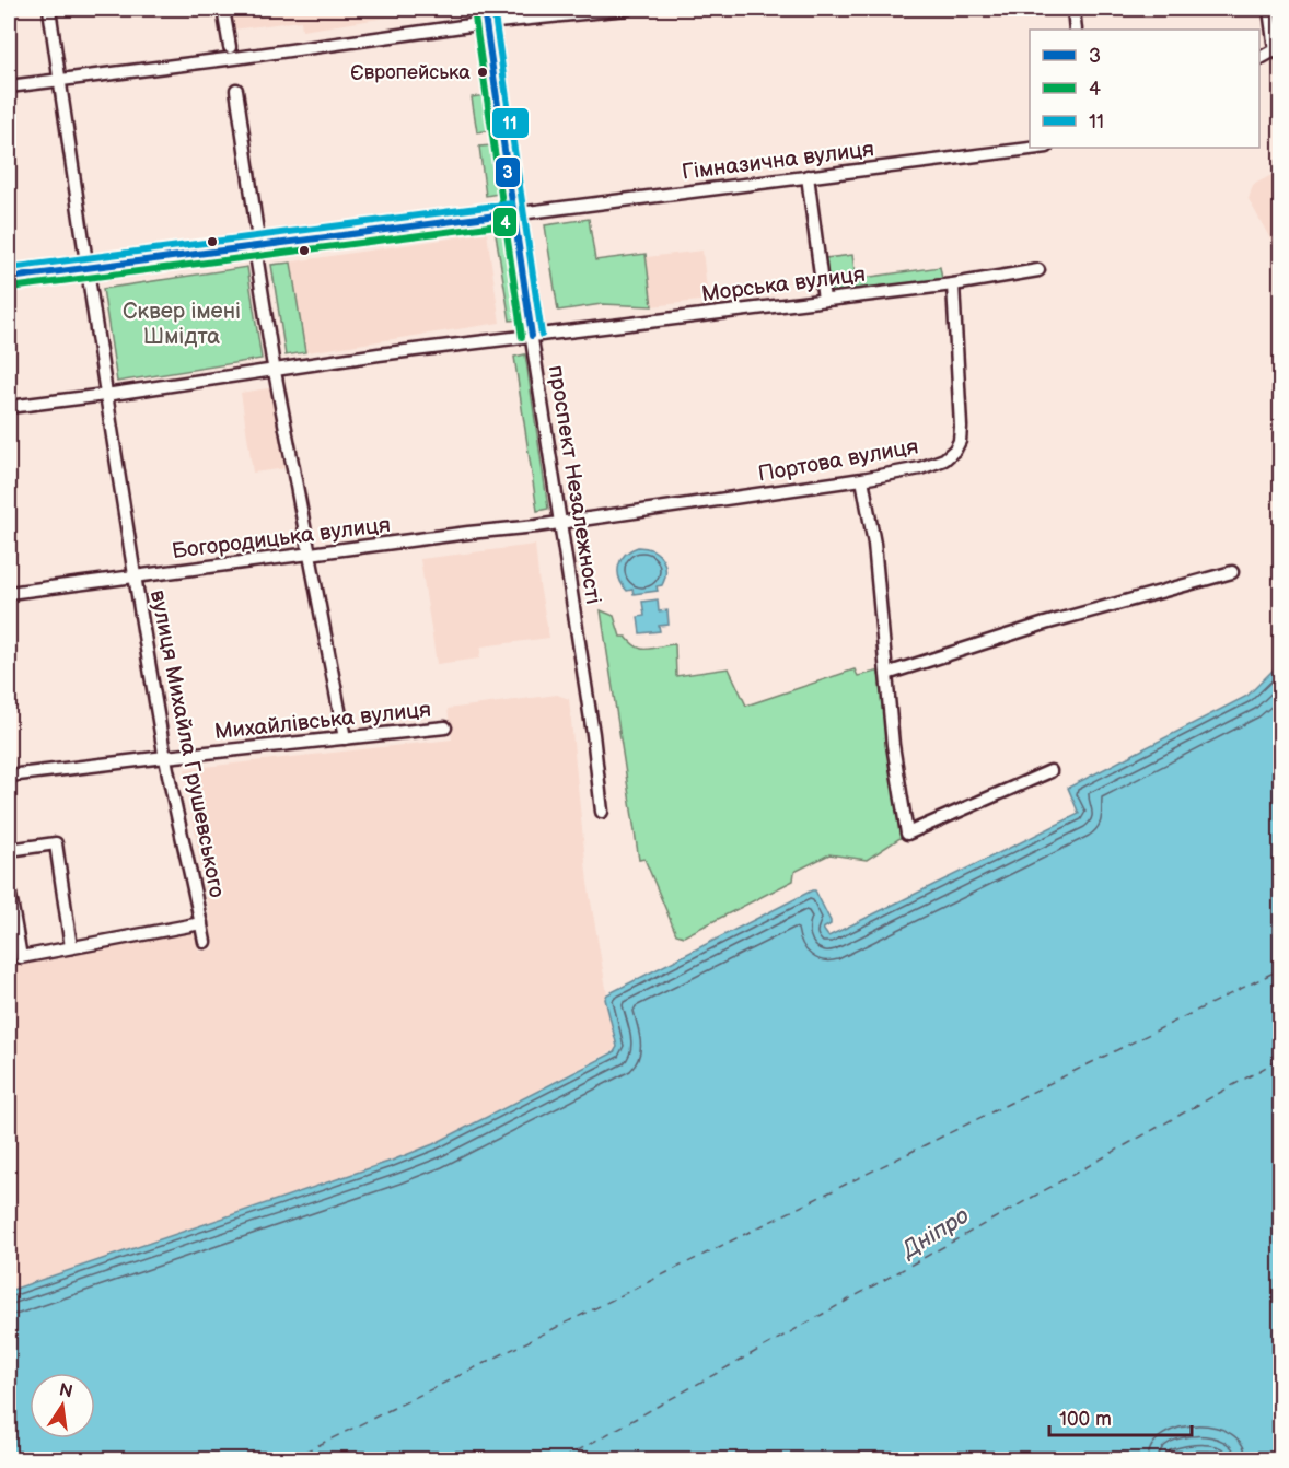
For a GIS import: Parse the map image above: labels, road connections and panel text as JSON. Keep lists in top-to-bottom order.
{
  "streets": {
    "street": [
      "Гімназична вулиця",
      "Морська вулиця",
      "Портова вулиця",
      "проспект Незалежності",
      "Богородицька вулиця",
      "Михайлівська вулиця",
      "вулиця Михайла Грушевського"
    ]
  },
  "crossings": [
    ["Гімназична вулиця", "проспект Незалежності"],
    ["Гімназична вулиця", "вулиця Михайла Грушевського"],
    ["Морська вулиця", "Портова вулиця"],
    ["Морська вулиця", "проспект Незалежності"],
    ["Морська вулиця", "вулиця Михайла Грушевського"],
    ["Портова вулиця", "проспект Незалежності"],
    ["Портова вулиця", "Богородицька вулиця"],
    ["проспект Незалежності", "Богородицька вулиця"],
    ["Богородицька вулиця", "вулиця Михайла Грушевського"],
    ["Михайлівська вулиця", "вулиця Михайла Грушевського"]
  ],
  "water": ["Дніпро"],
  "parks": ["Сквер імені Шмідта"],
  "places": ["Європейська"],
  "lines": ["transit line 3", "transit line 11", "transit line 4"],
  "legend": ["3", "4", "11"],
  "scale_bar": "100 m",
  "north": "top"
}
